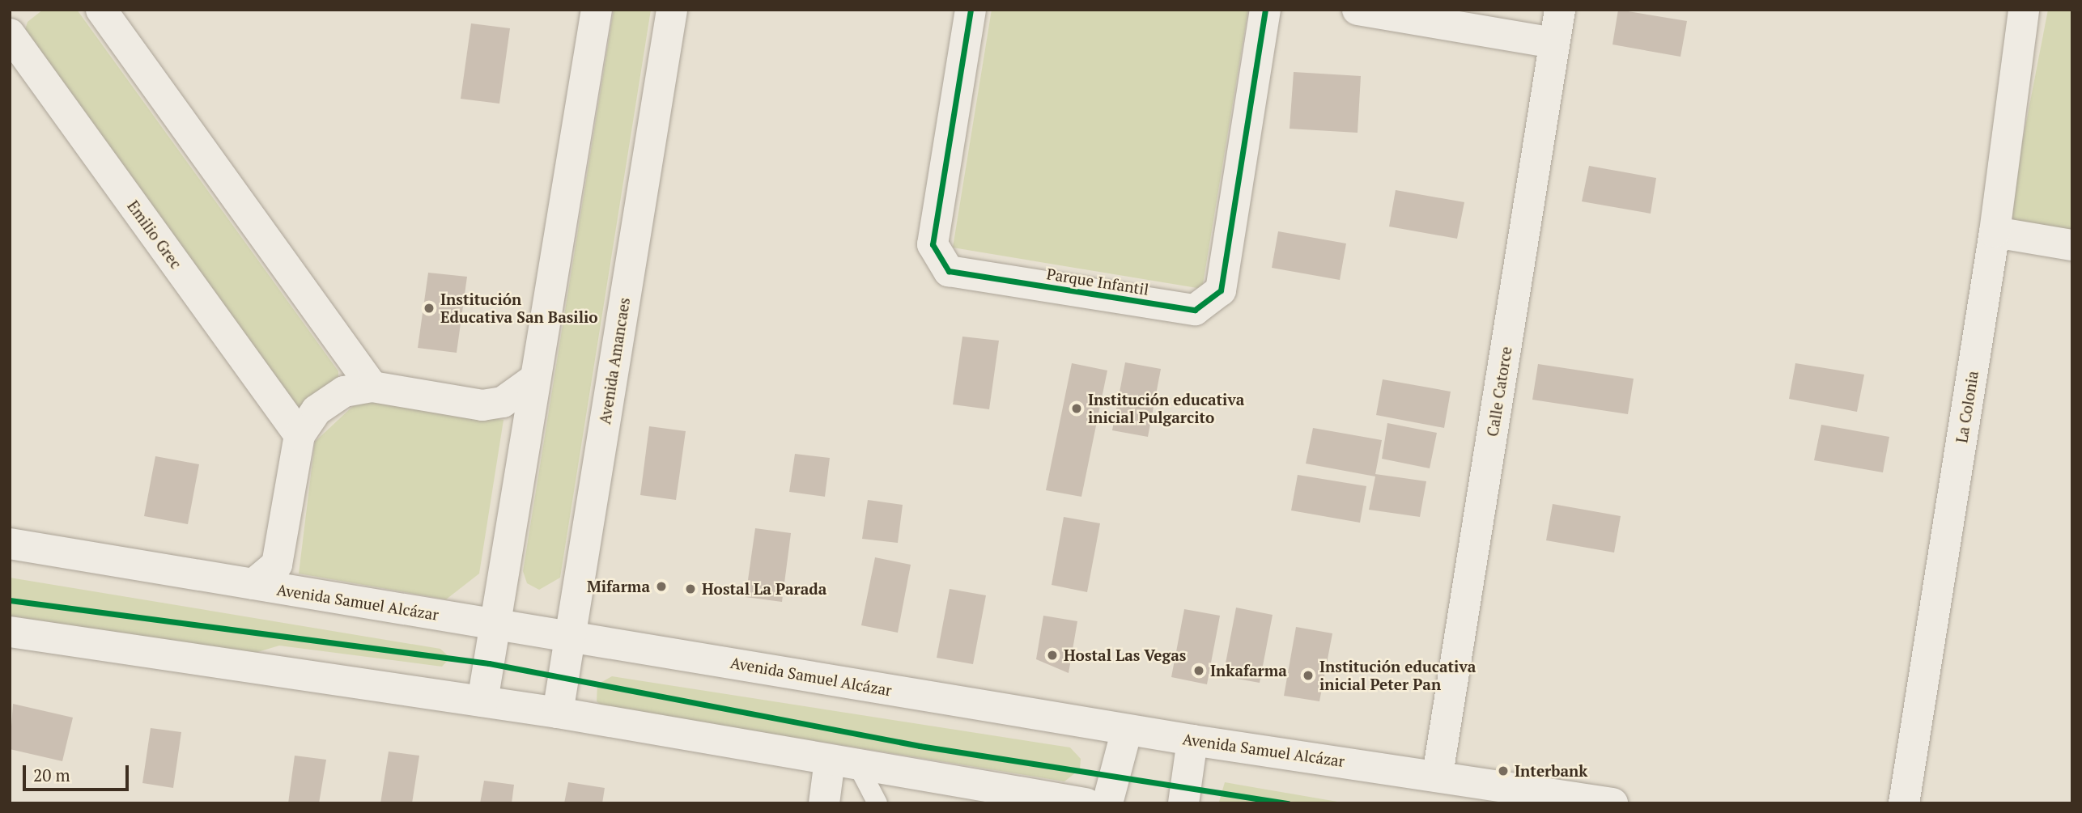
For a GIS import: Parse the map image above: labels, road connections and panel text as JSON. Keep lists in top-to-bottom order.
{
  "streets": {
    "street": [
      "Emilio Grec",
      "Parque Infantil",
      "Avenida Amancaes",
      "Calle Catorce",
      "La Colonia",
      "Avenida Samuel Alcázar"
    ]
  },
  "crossings": [
    ["Avenida Amancaes", "Avenida Samuel Alcázar"],
    ["Calle Catorce", "Avenida Samuel Alcázar"]
  ],
  "places": [
    "Institución Educativa San Basilio",
    "Institución educativa inicial Pulgarcito",
    "Mifarma",
    "Hostal La Parada",
    "Hostal Las Vegas",
    "Inkafarma",
    "Institución educativa inicial Peter Pan",
    "Interbank"
  ],
  "scale_bar": "20 m"
}
